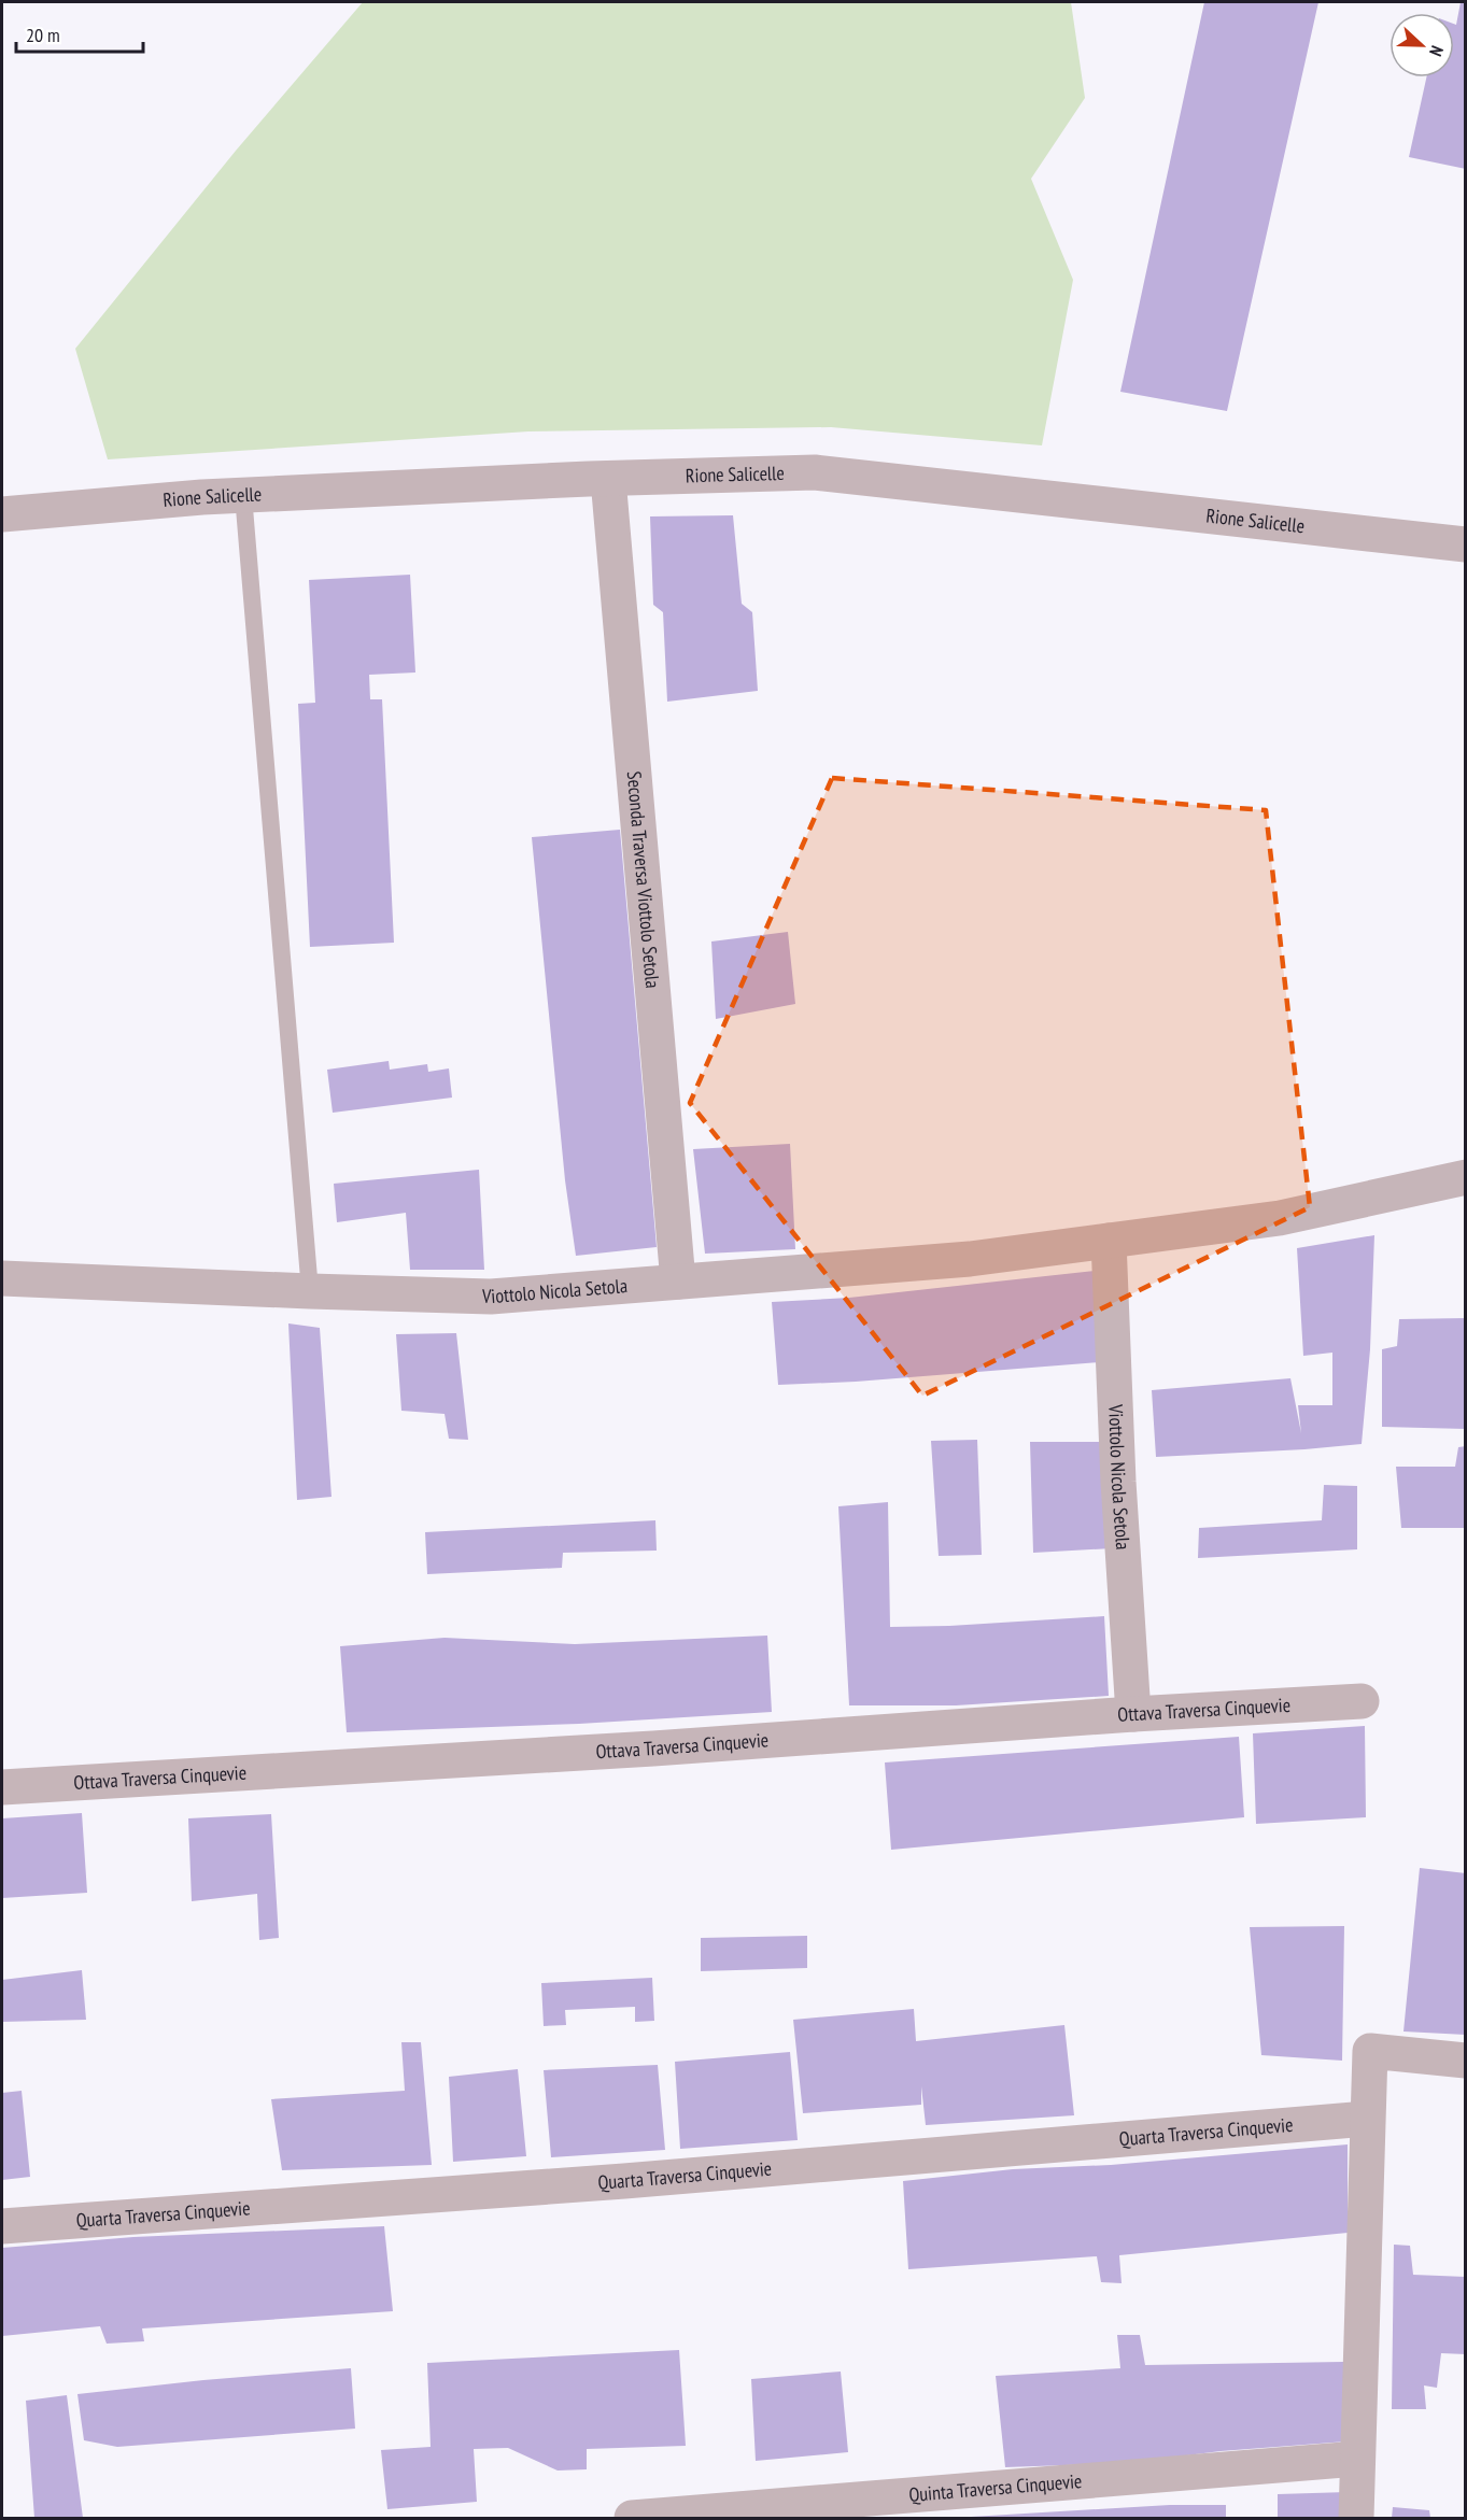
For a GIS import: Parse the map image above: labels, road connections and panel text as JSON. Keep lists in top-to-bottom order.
{
  "streets": {
    "street": [
      "Rione Salicelle",
      "Seconda Traversa Viottolo Setola",
      "Viottolo Nicola Setola",
      "Ottava Traversa Cinquevie",
      "Quarta Traversa Cinquevie",
      "Quinta Traversa Cinquevie"
    ]
  },
  "crossings": [
    ["Rione Salicelle", "Seconda Traversa Viottolo Setola"],
    ["Seconda Traversa Viottolo Setola", "Viottolo Nicola Setola"],
    ["Viottolo Nicola Setola", "Ottava Traversa Cinquevie"]
  ],
  "scale_bar": "20 m",
  "north": "right"
}
